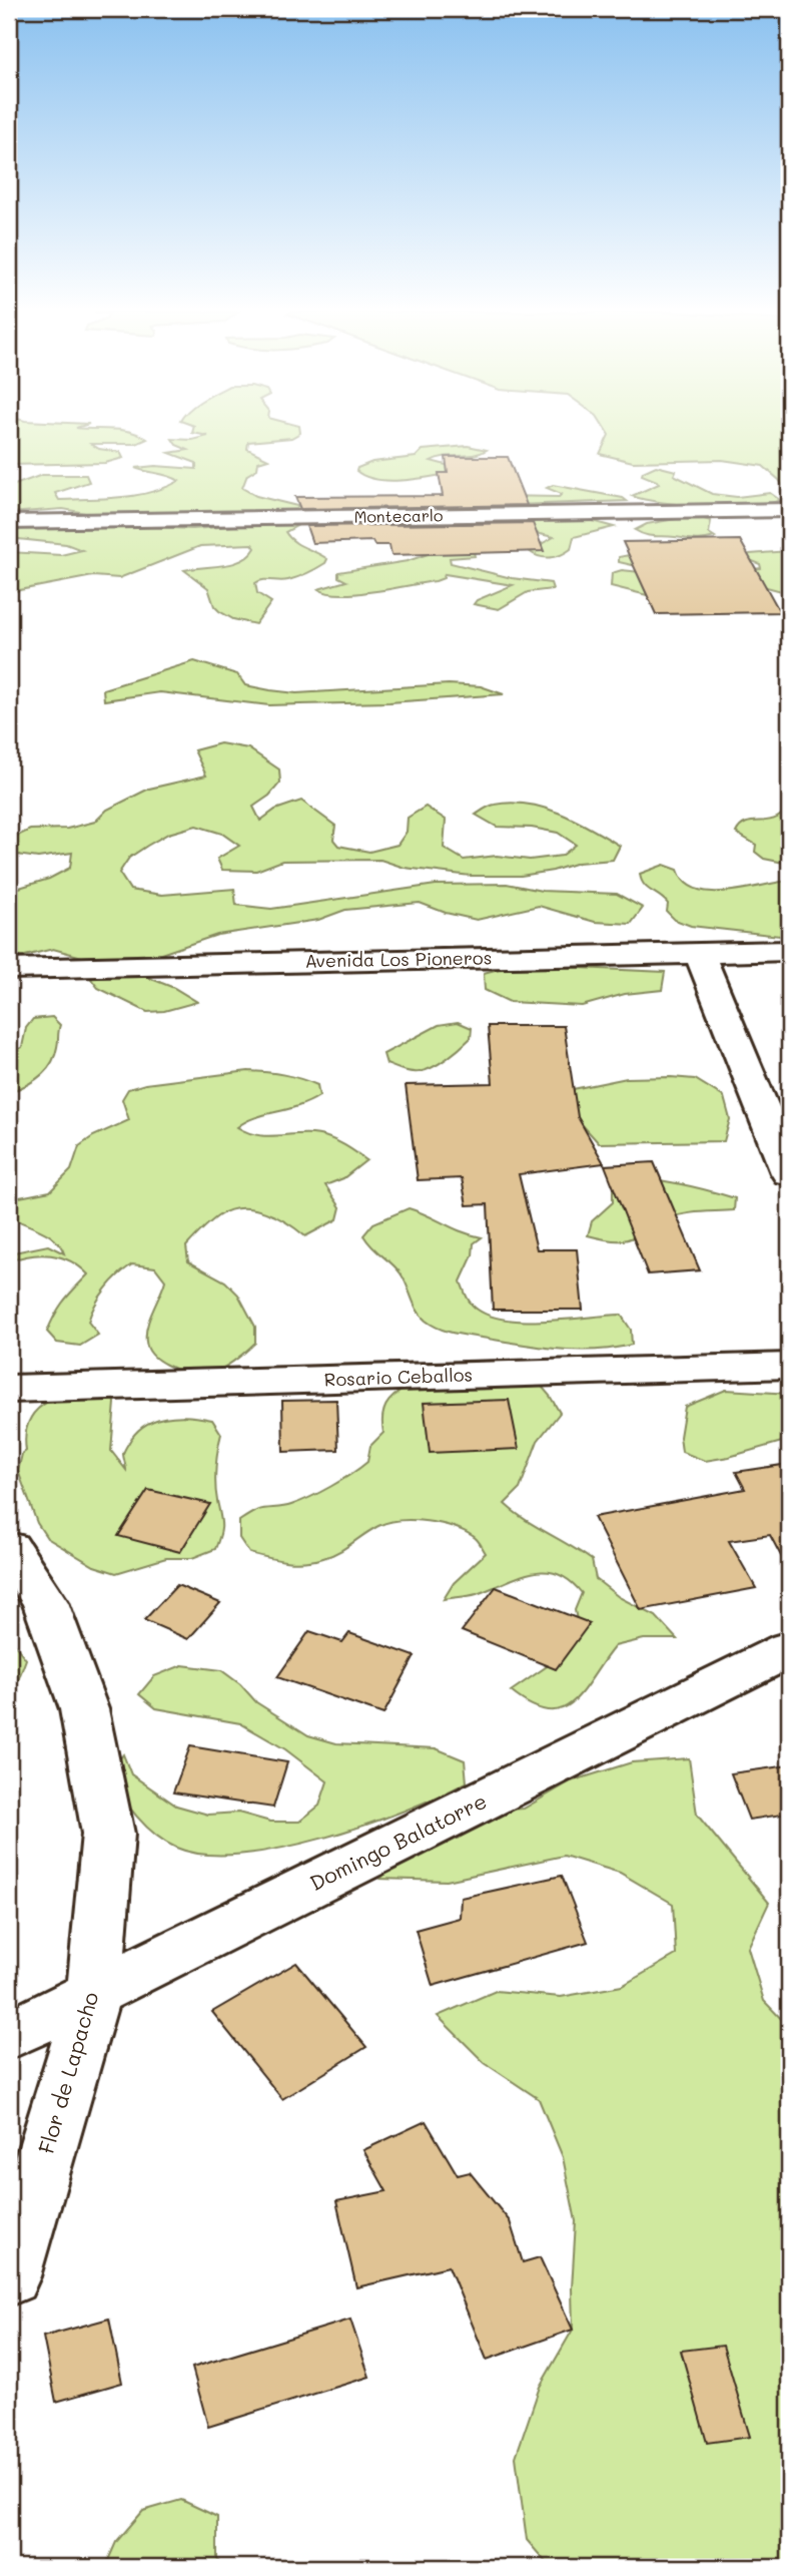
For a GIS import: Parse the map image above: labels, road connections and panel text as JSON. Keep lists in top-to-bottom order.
{
  "streets": {
    "street": [
      "Montecarlo",
      "Avenida Los Pioneros",
      "Rosario Ceballos",
      "Domingo Balatorre",
      "Flor de Lapacho"
    ]
  },
  "crossings": [
    ["Domingo Balatorre", "Flor de Lapacho"]
  ]
}
